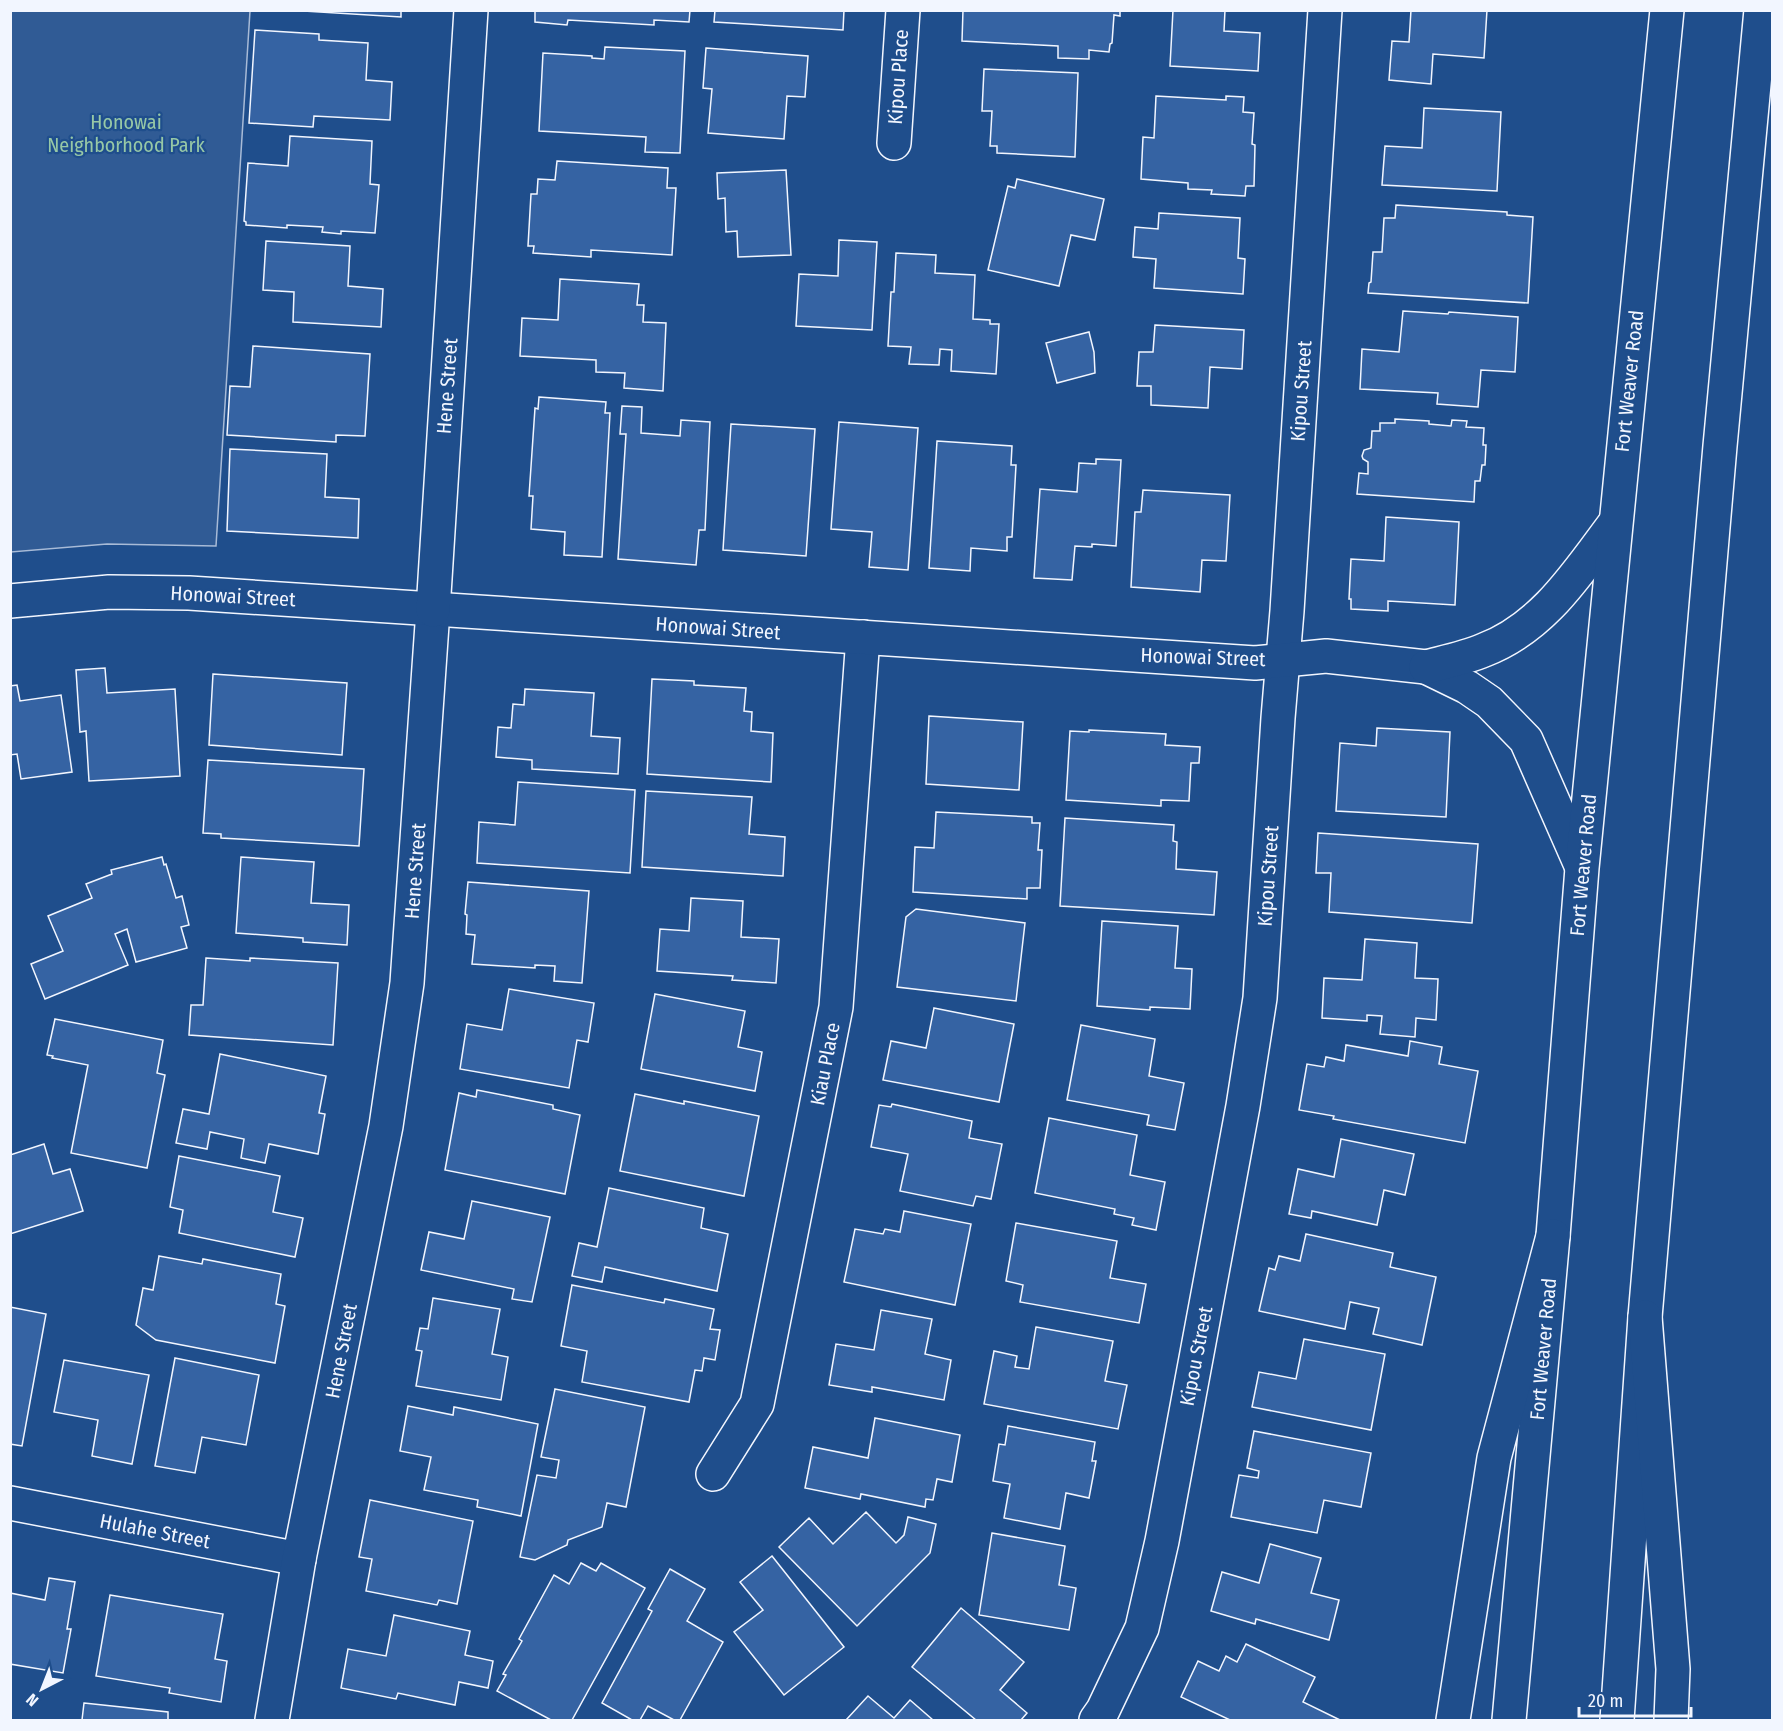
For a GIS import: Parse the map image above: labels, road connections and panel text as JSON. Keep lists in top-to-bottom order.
{
  "streets": {
    "main road": [
      "Kipou Place",
      "Fort Weaver Road",
      "Hene Street",
      "Kipou Street",
      "Honowai Street",
      "Kiau Place",
      "Hulahe Street"
    ]
  },
  "crossings": [
    ["Hene Street", "Honowai Street"],
    ["Hene Street", "Hulahe Street"],
    ["Kipou Street", "Honowai Street"],
    ["Honowai Street", "Kiau Place"]
  ],
  "parks": ["Honowai Neighborhood Park"],
  "scale_bar": "20 m",
  "north": "bottom left"
}
